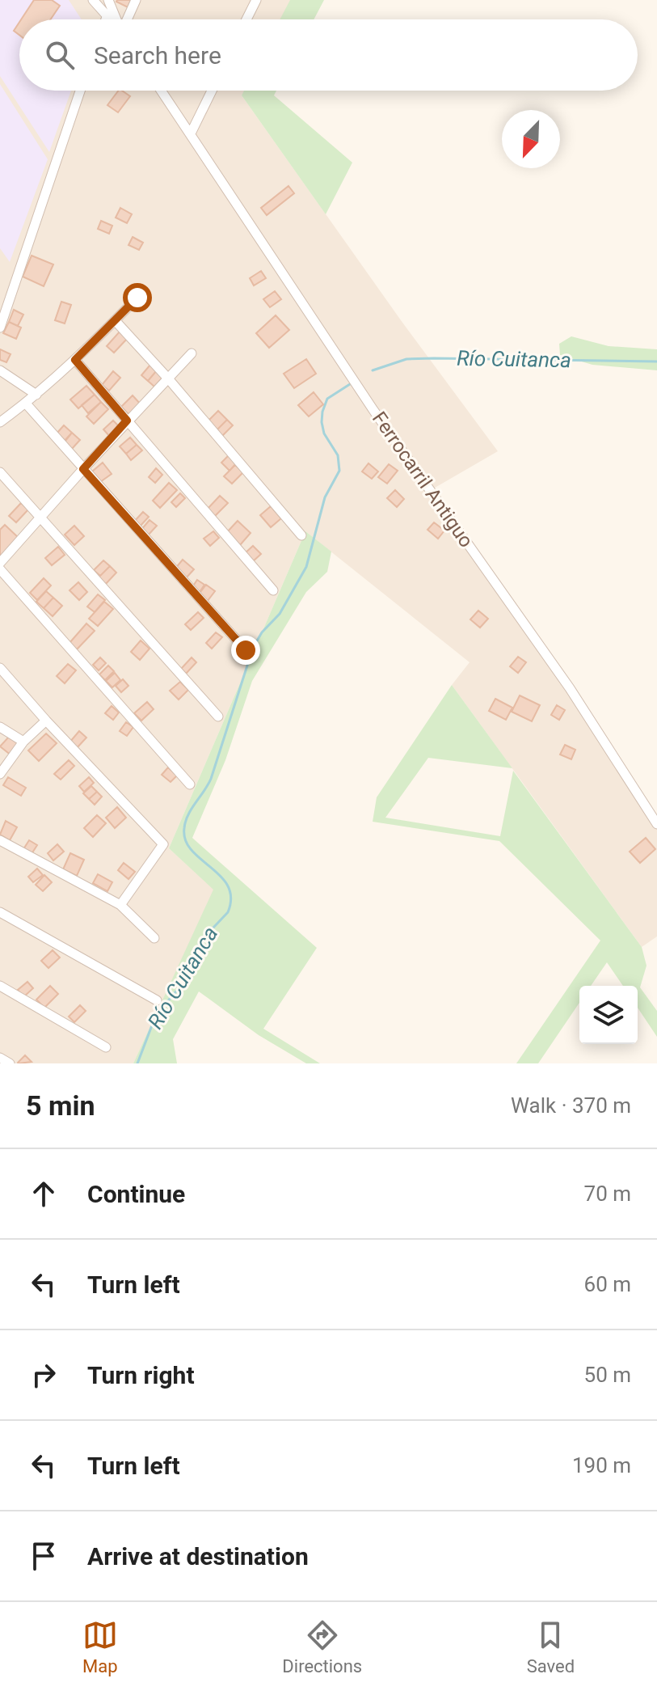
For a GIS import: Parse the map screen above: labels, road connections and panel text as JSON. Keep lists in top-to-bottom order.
{
  "streets": {
    "street": ["Ferrocarril Antiguo"]
  },
  "water": ["Río Cuitanca"],
  "north": "bottom left",
  "page": {
    "search": "Search here",
    "heading": ["5 min", "Walk · 370 m"],
    "list": [
      ["Continue", "70 m"],
      ["Turn left", "60 m"],
      ["Turn right", "50 m"],
      ["Turn left", "190 m"],
      "Arrive at destination"
    ],
    "nav": ["Map", "Directions", "Saved"]
  }
}
